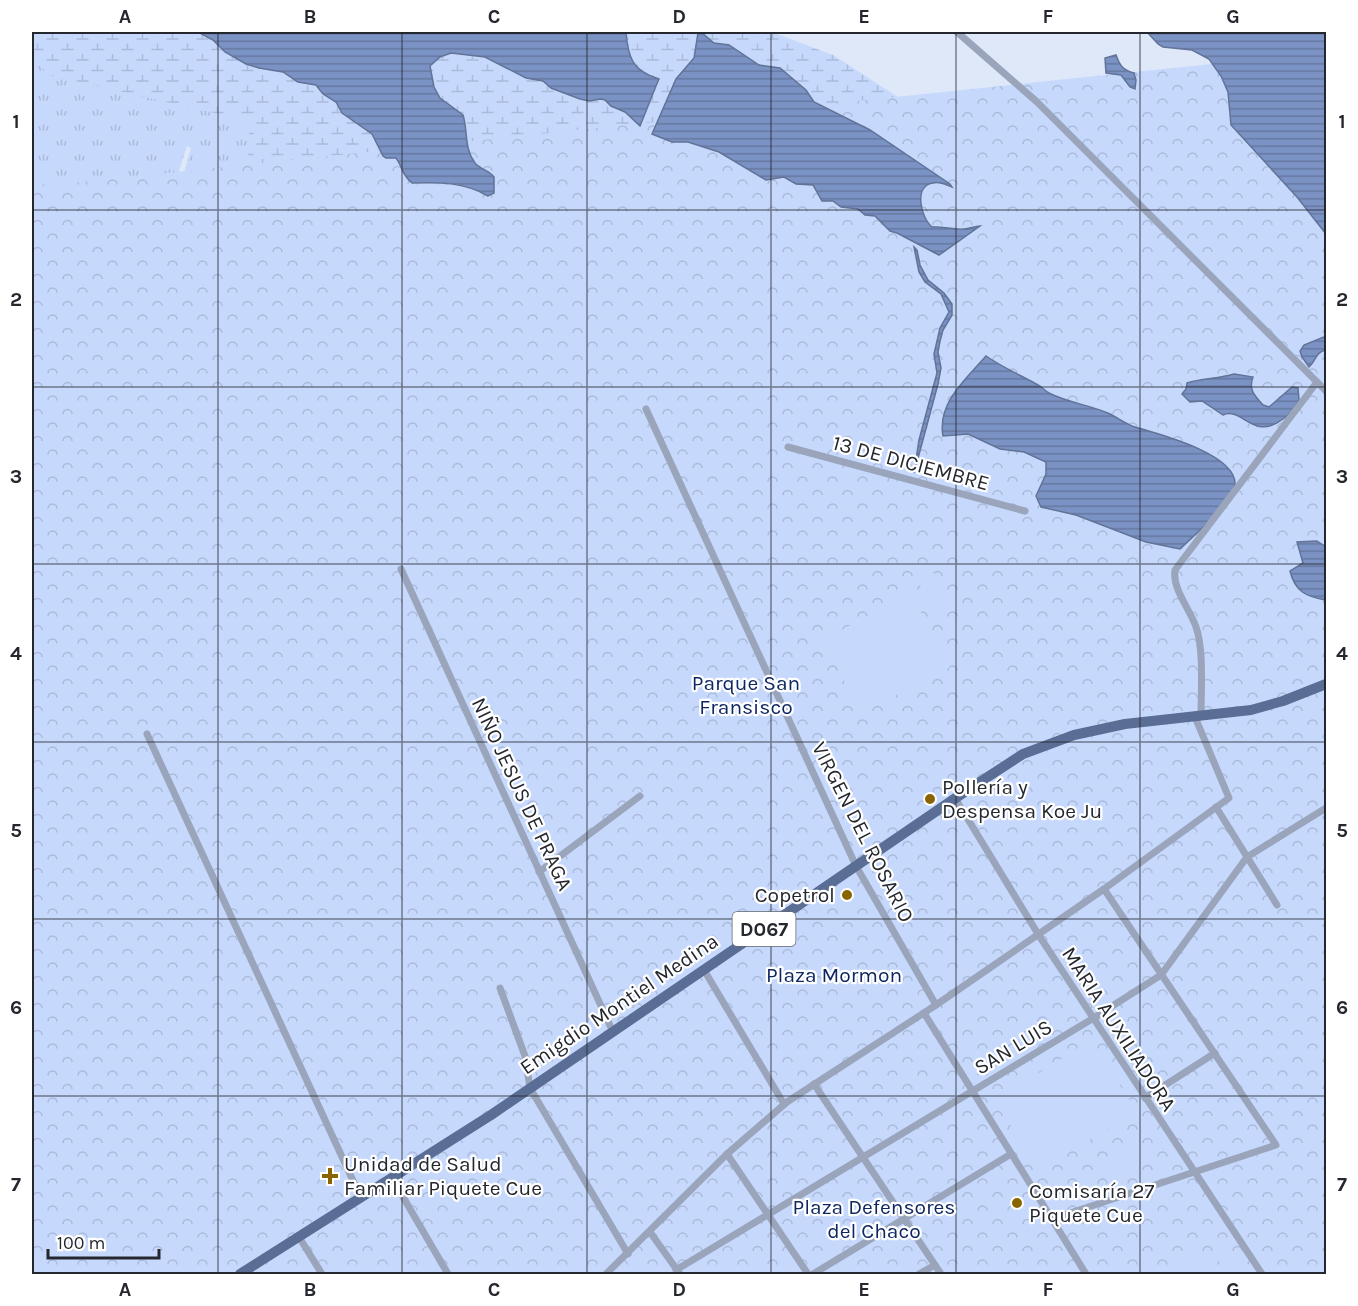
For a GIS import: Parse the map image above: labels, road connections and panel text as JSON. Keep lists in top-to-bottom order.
{
  "streets": {
    "main road": ["D067", "Emigdio Montiel Medina"],
    "street": [
      "13 DE DICIEMBRE",
      "NIÑO JESUS DE PRAGA",
      "VIRGEN DEL ROSARIO",
      "MARIA AUXILIADORA",
      "SAN LUIS"
    ]
  },
  "crossings": [
    ["NIÑO JESUS DE PRAGA", "Emigdio Montiel Medina"],
    ["VIRGEN DEL ROSARIO", "Emigdio Montiel Medina"],
    ["Emigdio Montiel Medina", "MARIA AUXILIADORA"],
    ["MARIA AUXILIADORA", "SAN LUIS"]
  ],
  "parks": ["Parque San Fransisco", "Plaza Mormon", "Plaza Defensores del Chaco"],
  "places": {
    "other": ["Pollería y Despensa Koe Ju", "Copetrol", "Comisaría 27 Piquete Cue"],
    "health": ["Unidad de Salud Familiar Piquete Cue"]
  },
  "scale_bar": "100 m",
  "grid": {
    "columns": [
      "A",
      "B",
      "C",
      "D",
      "E",
      "F",
      "G"
    ],
    "rows": [
      "1",
      "2",
      "3",
      "4",
      "5",
      "6",
      "7"
    ]
  }
}
